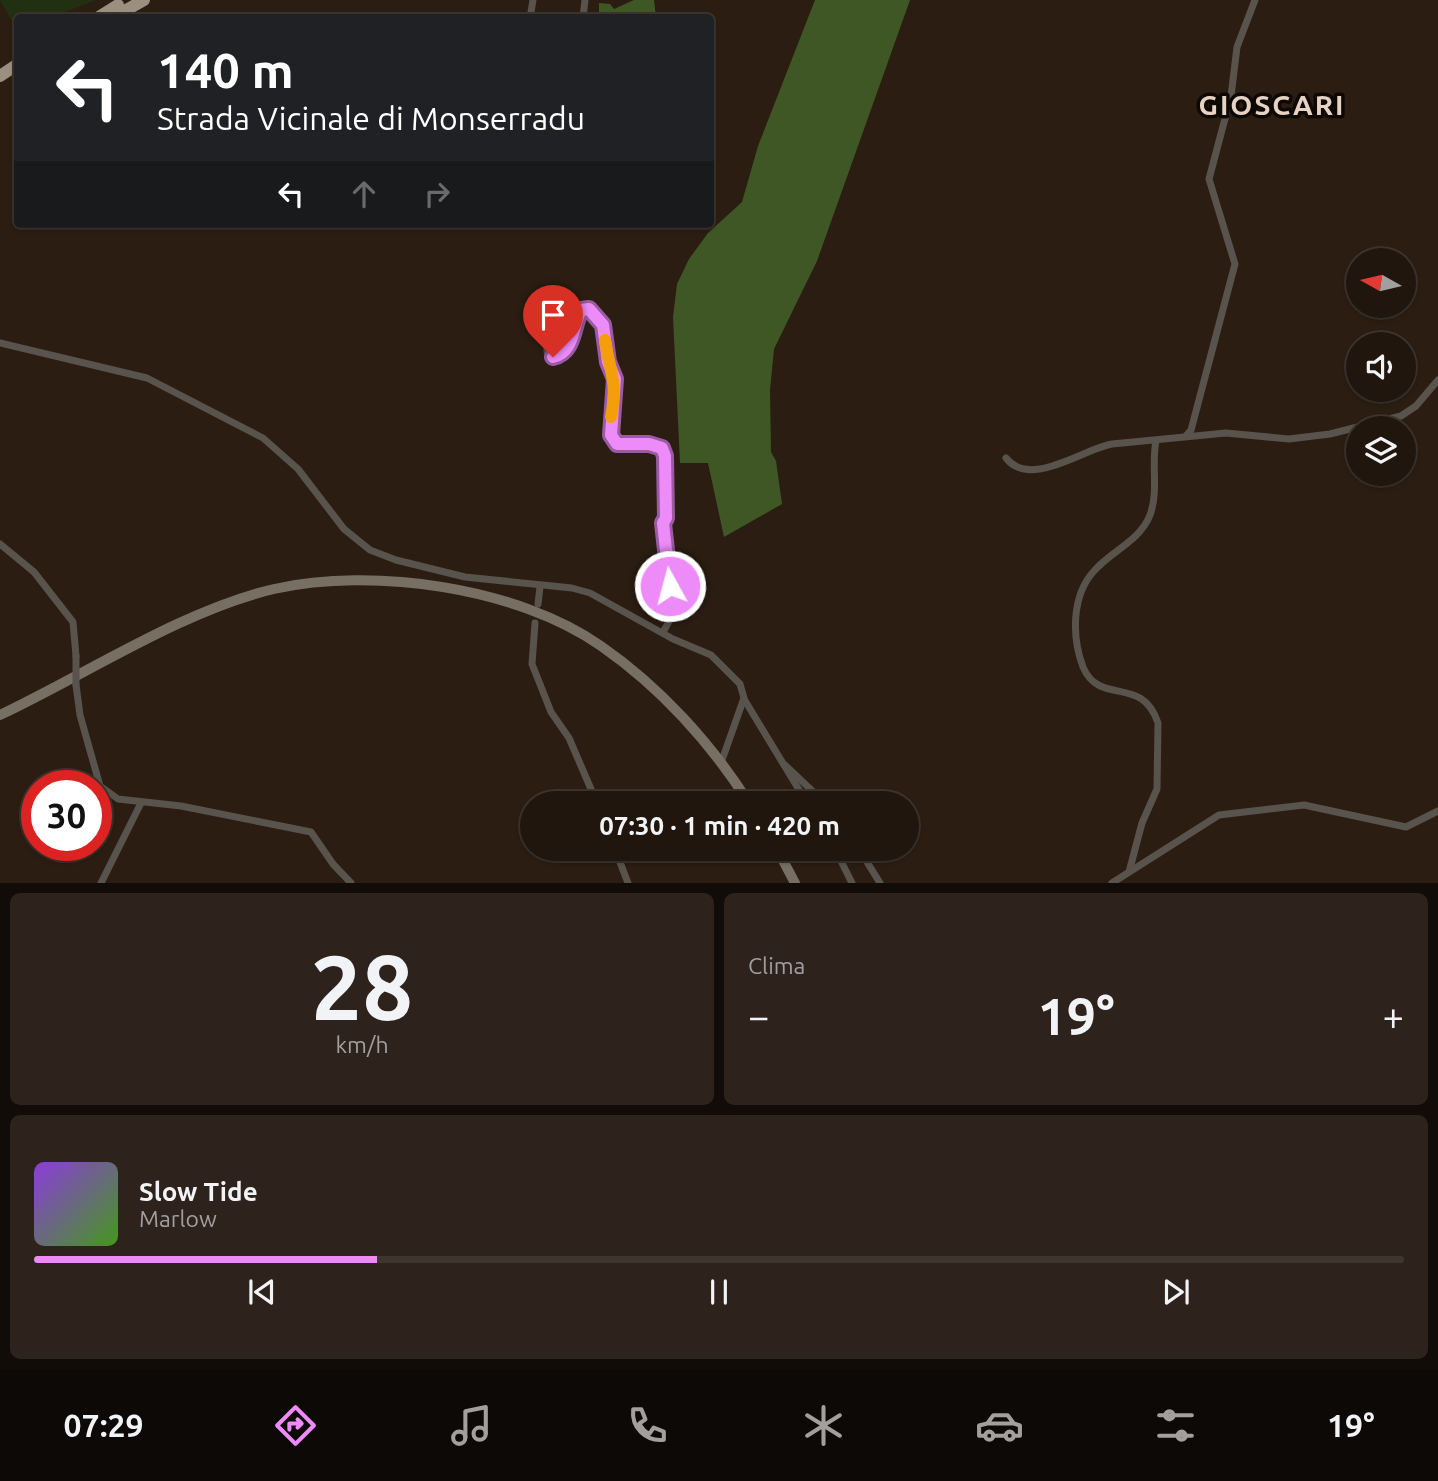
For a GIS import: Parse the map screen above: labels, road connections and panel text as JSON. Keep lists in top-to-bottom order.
{
  "districts": ["GIOSCARI"],
  "north": "left",
  "page": {
    "turn": ["140 m", "Strada Vicinale di Monserradu"],
    "limit": "30",
    "trip": "07:30 · 1 min · 420 m",
    "tile": [
      ["28", "km/h"],
      "Clima"
    ],
    "heat": ["−", "19°", "+"],
    "song": ["Slow Tide", "Marlow"],
    "tabs": ["07:29", "19°"]
  }
}
